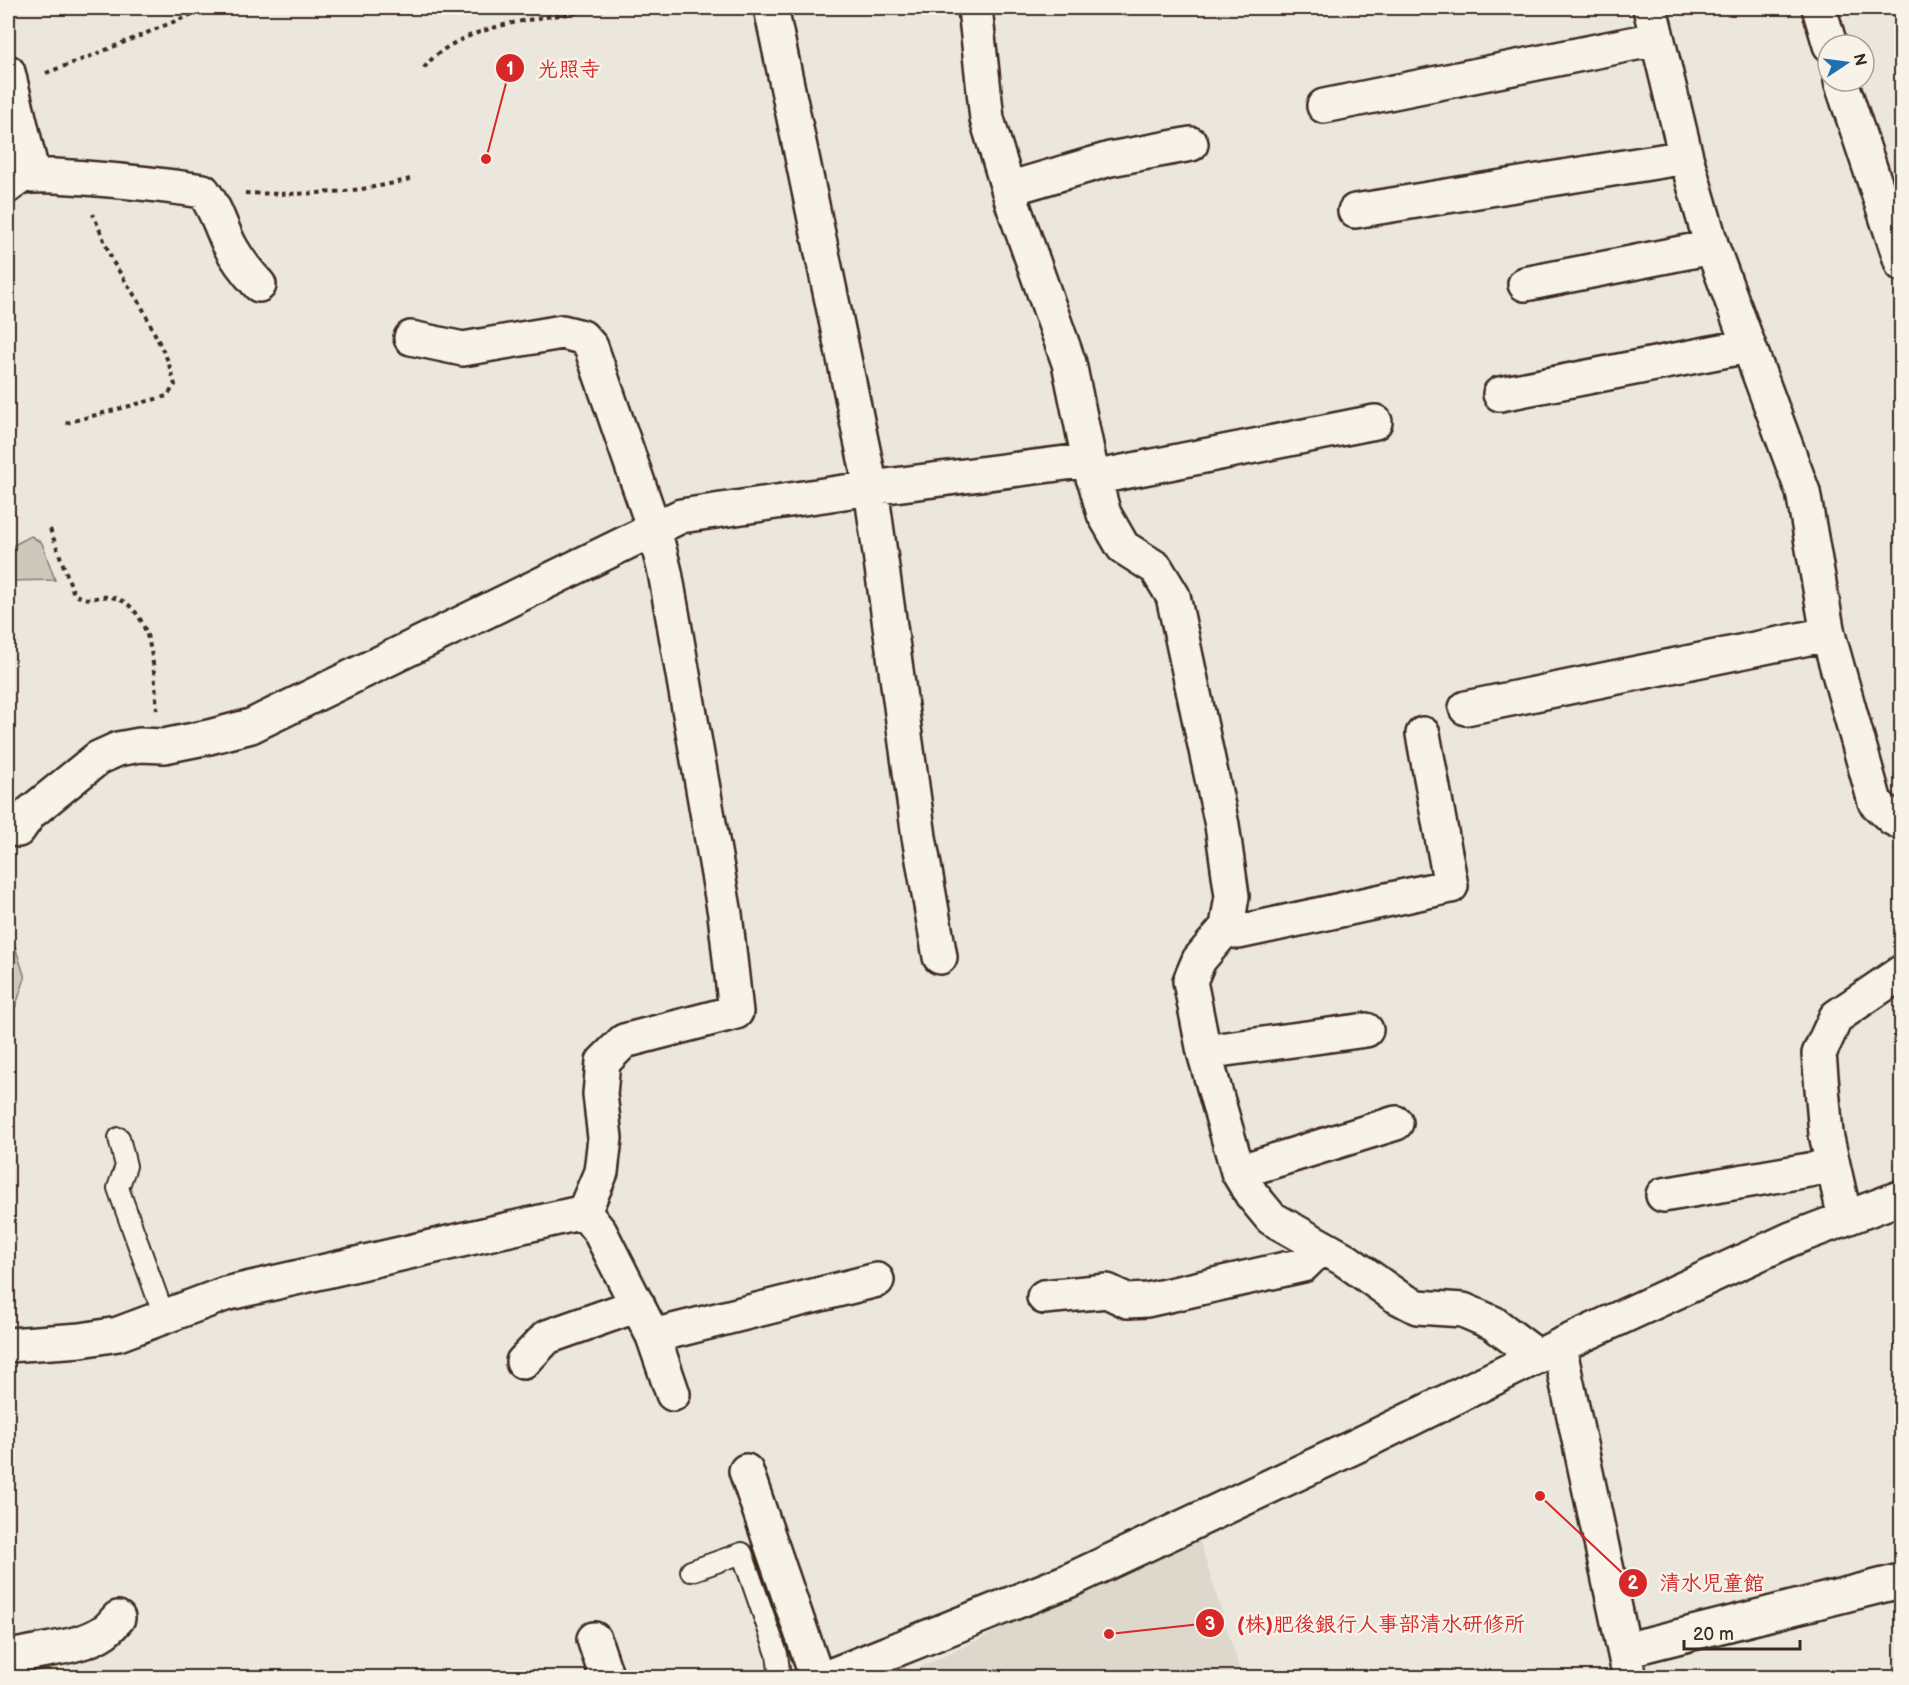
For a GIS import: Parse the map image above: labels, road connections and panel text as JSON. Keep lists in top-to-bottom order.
{
  "places": ["光照寺", "清水児童館", "(株)肥後銀行人事部清水研修所"],
  "scale_bar": "20 m",
  "north": "right"
}
